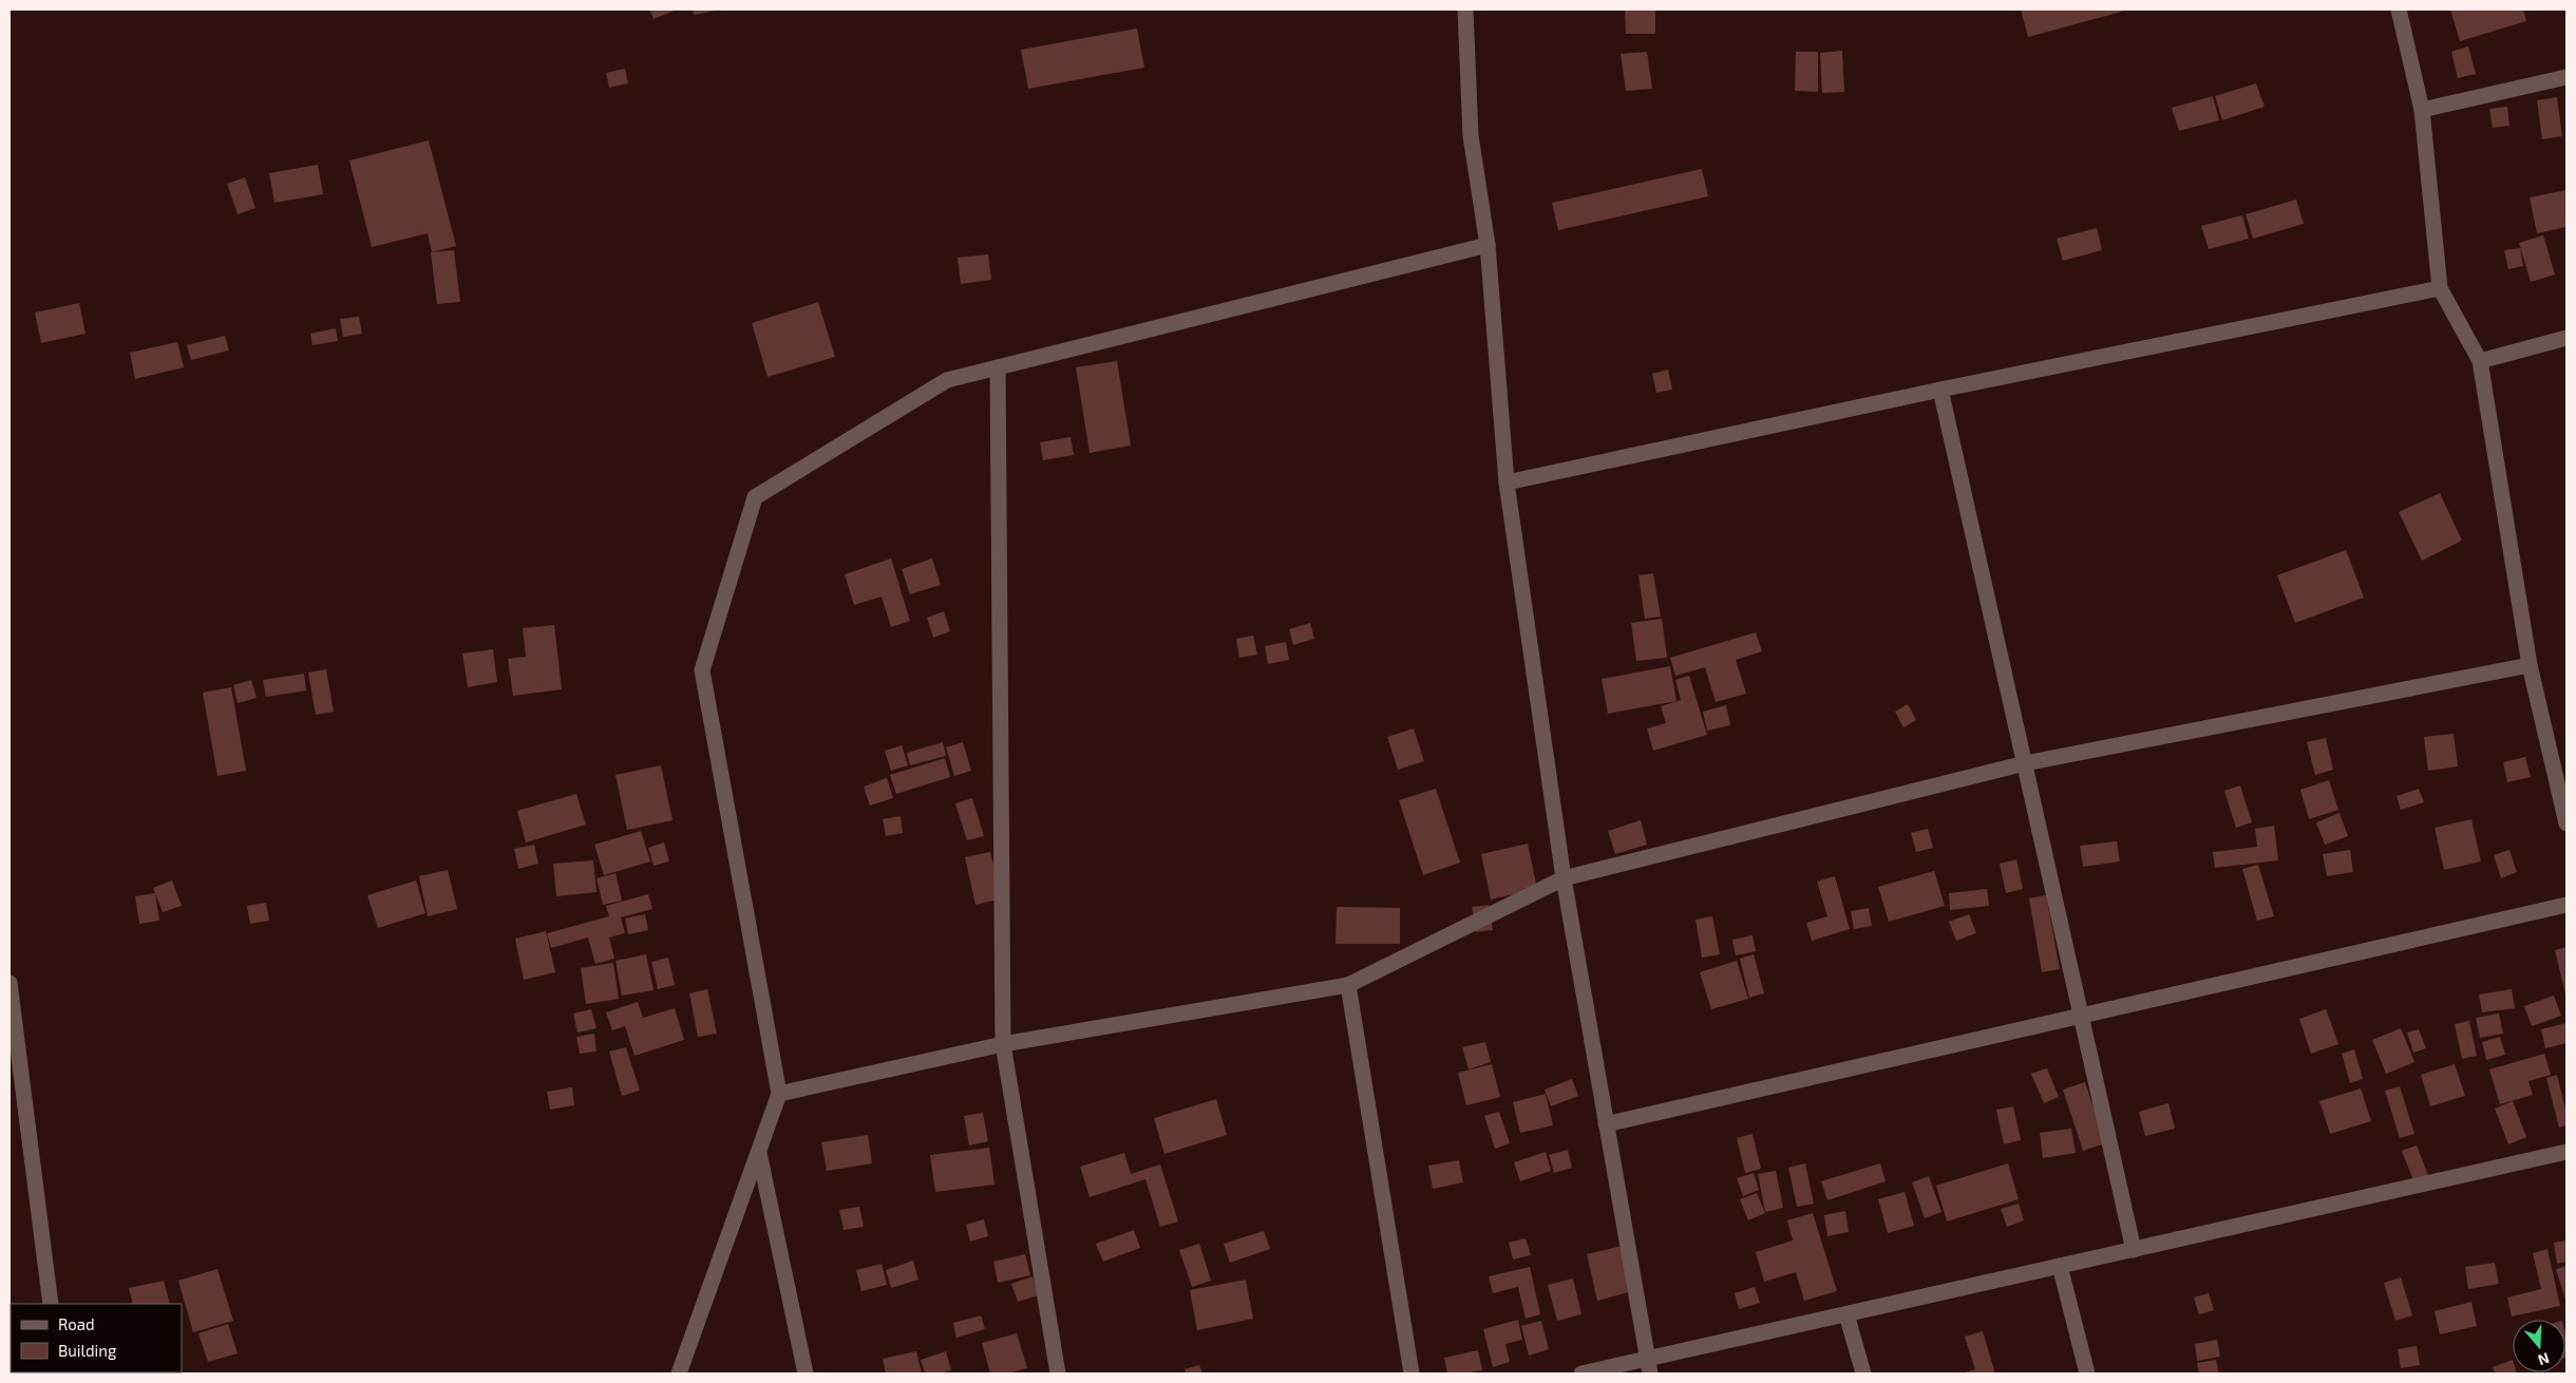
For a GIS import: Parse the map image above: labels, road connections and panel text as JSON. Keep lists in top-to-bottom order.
{
  "legend": ["Road", "Building"],
  "north": "bottom"
}
